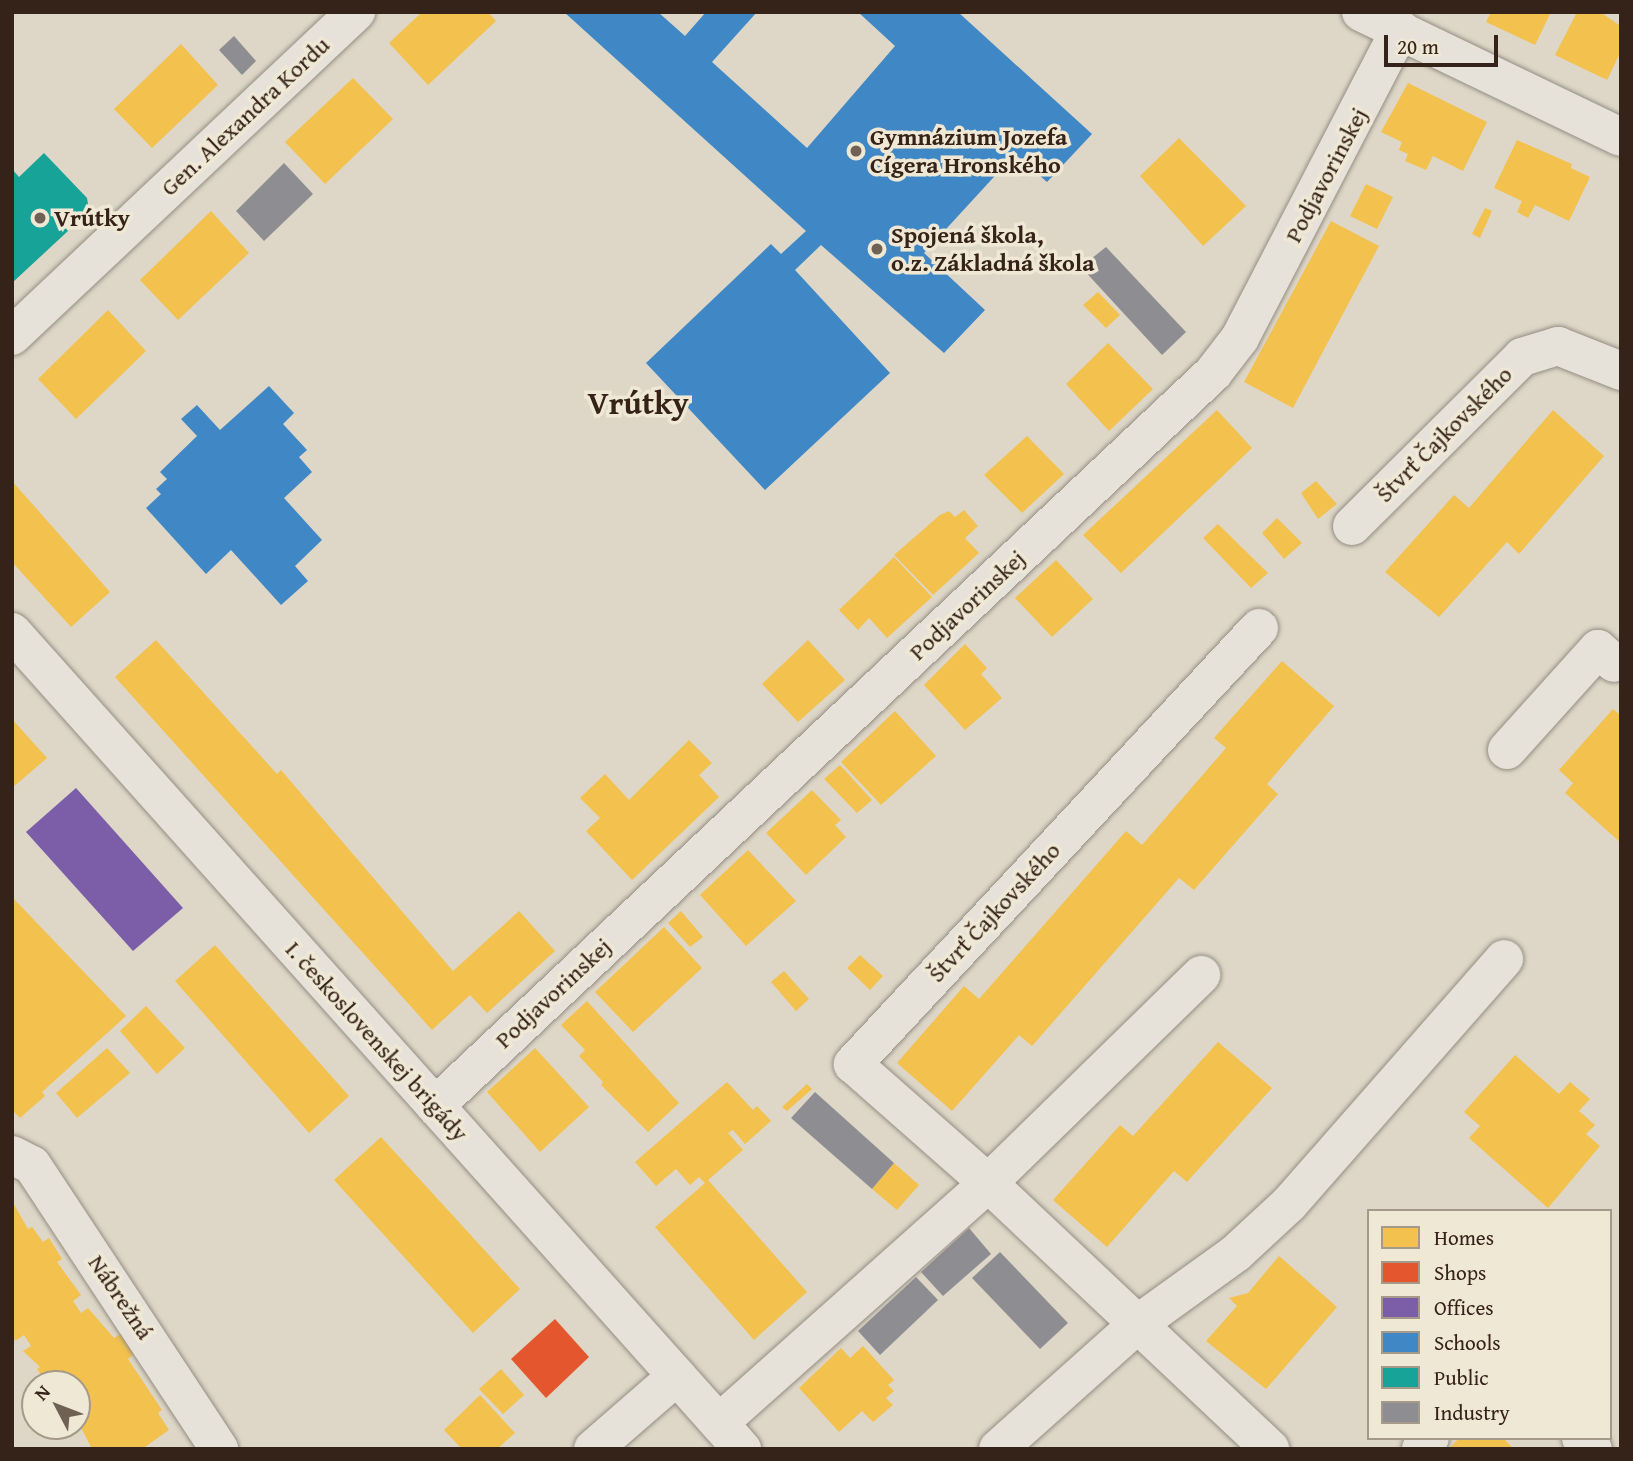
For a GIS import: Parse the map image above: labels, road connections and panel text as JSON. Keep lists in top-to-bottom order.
{
  "streets": {
    "street": [
      "Gen. Alexandra Kordu",
      "Podjavorinskej",
      "Štvrť Čajkovského",
      "I. československej brigády",
      "Nábrežná"
    ]
  },
  "crossings": [
    ["Podjavorinskej", "I. československej brigády"]
  ],
  "districts": ["Vrútky"],
  "places": ["Gymnázium Jozefa Cígera Hronského", "Vrútky", "Spojená škola, o.z. Základná škola"],
  "legend": [
    "Homes",
    "Shops",
    "Offices",
    "Schools",
    "Public",
    "Industry"
  ],
  "scale_bar": "20 m",
  "north": "top left"
}
